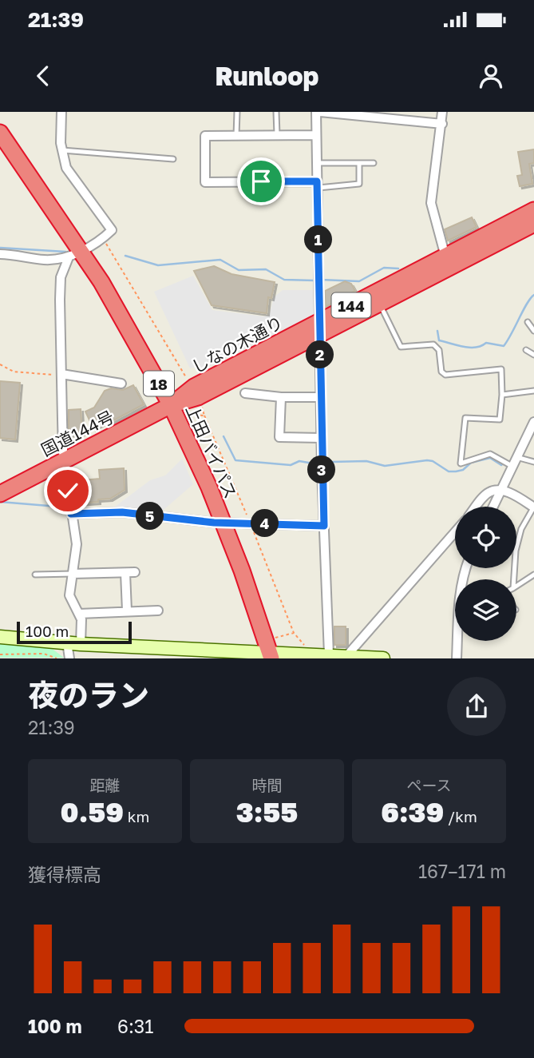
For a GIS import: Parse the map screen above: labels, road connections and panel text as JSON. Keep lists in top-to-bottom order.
{
  "streets": {
    "highway": [
      "144",
      "しなの木通り",
      "18",
      "国道144号",
      "上田バイパス"
    ]
  },
  "crossings": [
    ["しなの木通り", "国道144号"],
    ["しなの木通り", "上田バイパス"],
    ["国道144号", "上田バイパス"]
  ],
  "scale_bar": "100 m",
  "page": {
    "status": "21:39",
    "header": "Runloop",
    "pins": [
      "1",
      "2",
      "3",
      "5",
      "4"
    ],
    "scale": "100 m",
    "heading": ["夜のラン", "21:39"],
    "stats": [
      ["距離", "0.59 km"],
      ["時間", "3:55"],
      ["ペース", "6:39 /km"]
    ],
    "chart": ["獲得標高", "167–171 m"],
    "list": [
      {
        "name": "100 m",
        "note": "6:31"
      }
    ]
  }
}
